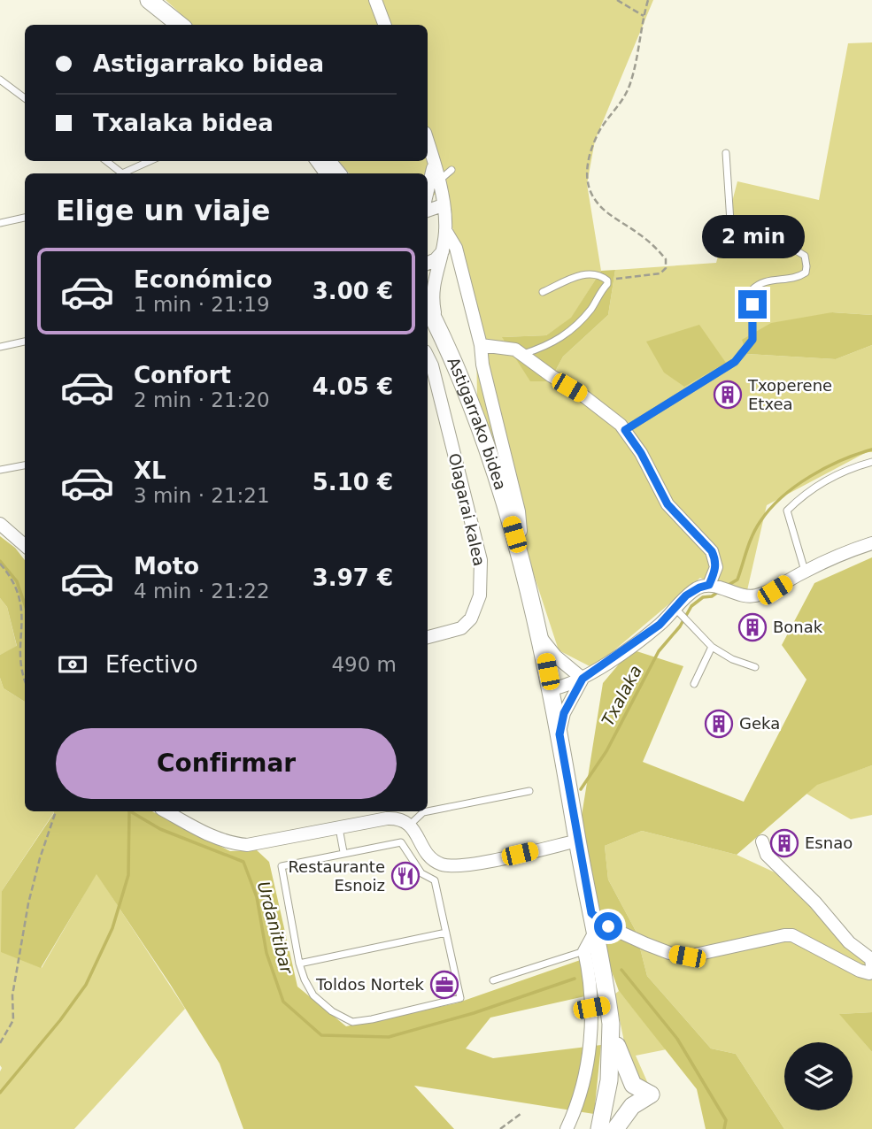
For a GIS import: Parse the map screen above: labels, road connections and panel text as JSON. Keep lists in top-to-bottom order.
{
  "streets": {
    "main road": ["Astigarrako bidea"],
    "street": ["Olagarai kalea"]
  },
  "water": ["Txalaka", "Urdanitibar"],
  "places": {
    "building": [
      "Txoperene Etxea",
      "Bonak",
      "Geka",
      "Esnao"
    ],
    "restaurant": ["Restaurante Esnoiz"],
    "office": ["Toldos Nortek"]
  },
  "page": {
    "banner": ["Astigarrako bidea", "Txalaka bidea"],
    "heading": "Elige un viaje",
    "bubble": "2 min",
    "list": [
      {
        "name": "Económico",
        "note": "1 min · 21:19",
        "value": "3.00 €"
      },
      {
        "name": "Confort",
        "note": "2 min · 21:20",
        "value": "4.05 €"
      },
      {
        "name": "XL",
        "note": "3 min · 21:21",
        "value": "5.10 €"
      },
      {
        "name": "Moto",
        "note": "4 min · 21:22",
        "value": "3.97 €"
      }
    ],
    "pay": ["Efectivo", "490 m"],
    "buttons": "Confirmar"
  }
}
